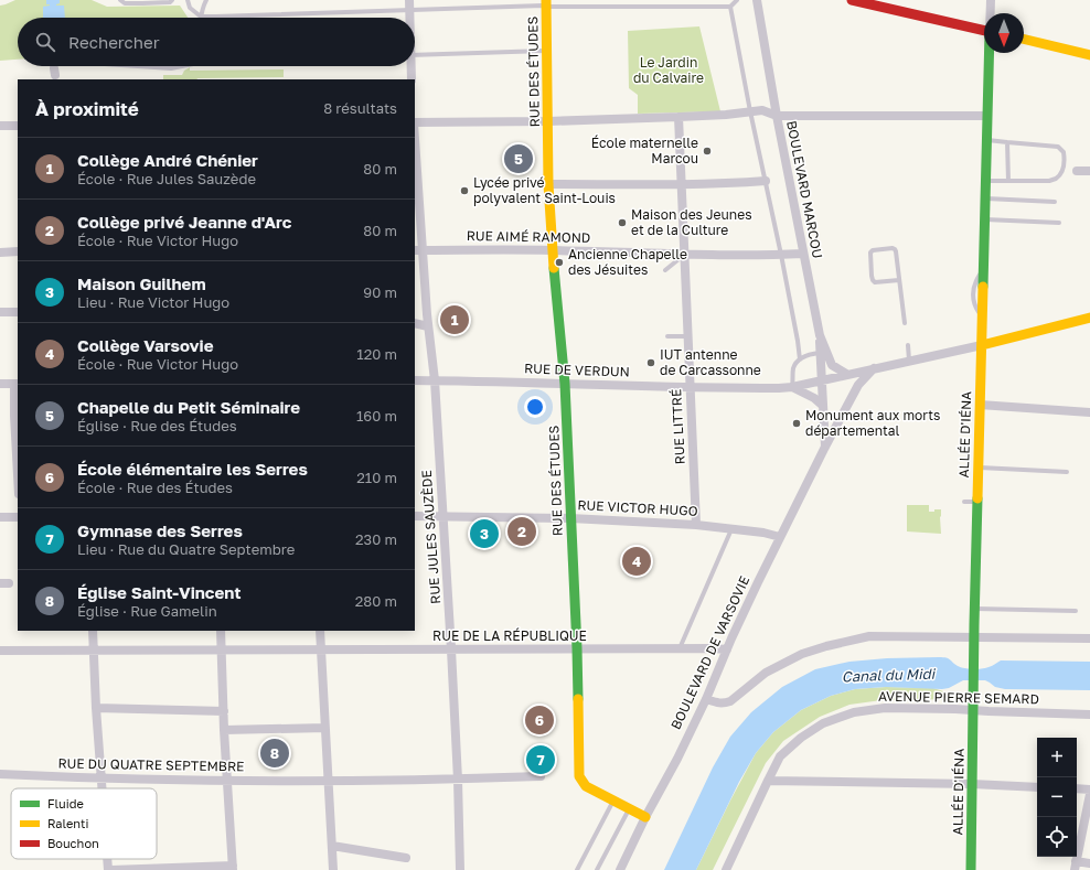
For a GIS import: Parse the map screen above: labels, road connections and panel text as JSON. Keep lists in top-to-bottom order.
{
  "streets": {
    "main road": ["RUE DES ÉTUDES", "ALLÉE D'IÉNA"],
    "street": [
      "BOULEVARD MARCOU",
      "RUE AIMÉ RAMOND",
      "RUE DE VERDUN",
      "RUE LITTRÉ",
      "RUE VICTOR HUGO",
      "RUE JULES SAUZÈDE",
      "RUE DE LA RÉPUBLIQUE",
      "BOULEVARD DE VARSOVIE",
      "AVENUE PIERRE SEMARD",
      "RUE DU QUATRE SEPTEMBRE"
    ]
  },
  "crossings": [
    ["RUE DES ÉTUDES", "RUE AIMÉ RAMOND"],
    ["RUE DES ÉTUDES", "RUE DE VERDUN"],
    ["RUE DES ÉTUDES", "RUE VICTOR HUGO"],
    ["RUE DES ÉTUDES", "RUE DE LA RÉPUBLIQUE"],
    ["RUE DES ÉTUDES", "BOULEVARD DE VARSOVIE"],
    ["BOULEVARD MARCOU", "RUE AIMÉ RAMOND"],
    ["BOULEVARD MARCOU", "RUE DE VERDUN"],
    ["BOULEVARD MARCOU", "BOULEVARD DE VARSOVIE"],
    ["RUE AIMÉ RAMOND", "RUE LITTRÉ"],
    ["RUE AIMÉ RAMOND", "RUE JULES SAUZÈDE"],
    ["RUE DE VERDUN", "RUE LITTRÉ"],
    ["RUE DE VERDUN", "ALLÉE D'IÉNA"],
    ["RUE DE VERDUN", "RUE JULES SAUZÈDE"],
    ["RUE DE VERDUN", "BOULEVARD DE VARSOVIE"],
    ["RUE LITTRÉ", "RUE VICTOR HUGO"],
    ["ALLÉE D'IÉNA", "AVENUE PIERRE SEMARD"],
    ["RUE VICTOR HUGO", "RUE JULES SAUZÈDE"],
    ["RUE VICTOR HUGO", "BOULEVARD DE VARSOVIE"],
    ["RUE JULES SAUZÈDE", "RUE DE LA RÉPUBLIQUE"],
    ["RUE JULES SAUZÈDE", "RUE DU QUATRE SEPTEMBRE"],
    ["RUE DE LA RÉPUBLIQUE", "BOULEVARD DE VARSOVIE"]
  ],
  "water": ["Canal du Midi"],
  "parks": ["Le Jardin du Calvaire"],
  "places": [
    "École maternelle Marcou",
    "Lycée privé polyvalent Saint-Louis",
    "Maison des Jeunes et de la Culture",
    "Ancienne Chapelle des Jésuites",
    "IUT antenne de Carcassonne",
    "Monument aux morts départemental"
  ],
  "legend": ["Fluide", "Ralenti", "Bouchon"],
  "north": "bottom",
  "page": {
    "search": "Rechercher",
    "heading": ["À proximité", "8 résultats"],
    "list": [
      {
        "mark": "1",
        "name": "Collège André Chénier",
        "note": "École · Rue Jules Sauzède",
        "value": "80 m"
      },
      {
        "mark": "2",
        "name": "Collège privé Jeanne d'Arc",
        "note": "École · Rue Victor Hugo",
        "value": "80 m"
      },
      {
        "mark": "3",
        "name": "Maison Guilhem",
        "note": "Lieu · Rue Victor Hugo",
        "value": "90 m"
      },
      {
        "mark": "4",
        "name": "Collège Varsovie",
        "note": "École · Rue Victor Hugo",
        "value": "120 m"
      },
      {
        "mark": "5",
        "name": "Chapelle du Petit Séminaire",
        "note": "Église · Rue des Études",
        "value": "160 m"
      },
      {
        "mark": "6",
        "name": "École élémentaire les Serres",
        "note": "École · Rue des Études",
        "value": "210 m"
      },
      {
        "mark": "7",
        "name": "Gymnase des Serres",
        "note": "Lieu · Rue du Quatre Septembre",
        "value": "230 m"
      },
      {
        "mark": "8",
        "name": "Église Saint-Vincent",
        "note": "Église · Rue Gamelin",
        "value": "280 m"
      }
    ],
    "pins": [
      "5",
      "1",
      "2",
      "3",
      "4",
      "6",
      "8",
      "7"
    ],
    "map_buttons": ["+", "−"]
  }
}
